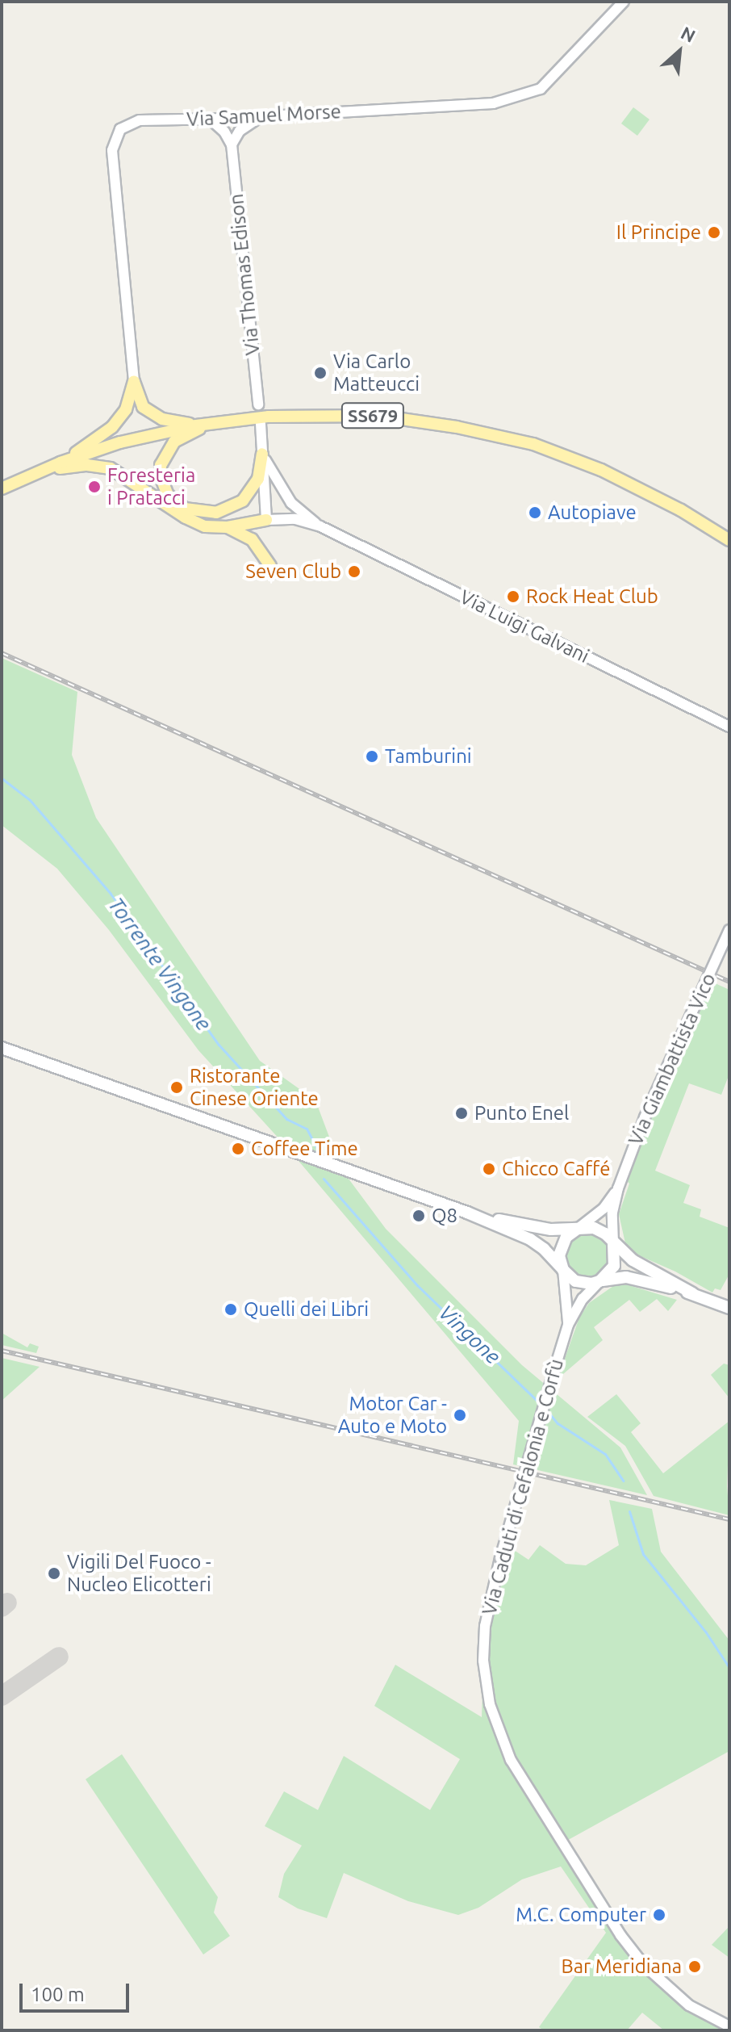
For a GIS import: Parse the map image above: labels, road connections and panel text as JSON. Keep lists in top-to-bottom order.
{
  "streets": {
    "main road": ["SS679"],
    "street": [
      "Via Samuel Morse",
      "Via Thomas Edison",
      "Via Luigi Galvani",
      "Via Giambattista Vico",
      "Via Caduti di Cefalonia e Corfù"
    ]
  },
  "crossings": [
    ["Via Giambattista Vico", "Via Caduti di Cefalonia e Corfù"]
  ],
  "water": ["Torrente Vingone", "Vingone"],
  "places": [
    "Il Principe",
    "Via Carlo Matteucci",
    "Foresteria i Pratacci",
    "Autopiave",
    "Seven Club",
    "Rock Heat Club",
    "Tamburini",
    "Ristorante Cinese Oriente",
    "Punto Enel",
    "Coffee Time",
    "Chicco Caffé",
    "Q8",
    "Quelli dei Libri",
    "Motor Car - Auto e Moto",
    "Vigili Del Fuoco - Nucleo Elicotteri",
    "M.C. Computer",
    "Bar Meridiana"
  ],
  "scale_bar": "100 m",
  "north": "top right"
}
